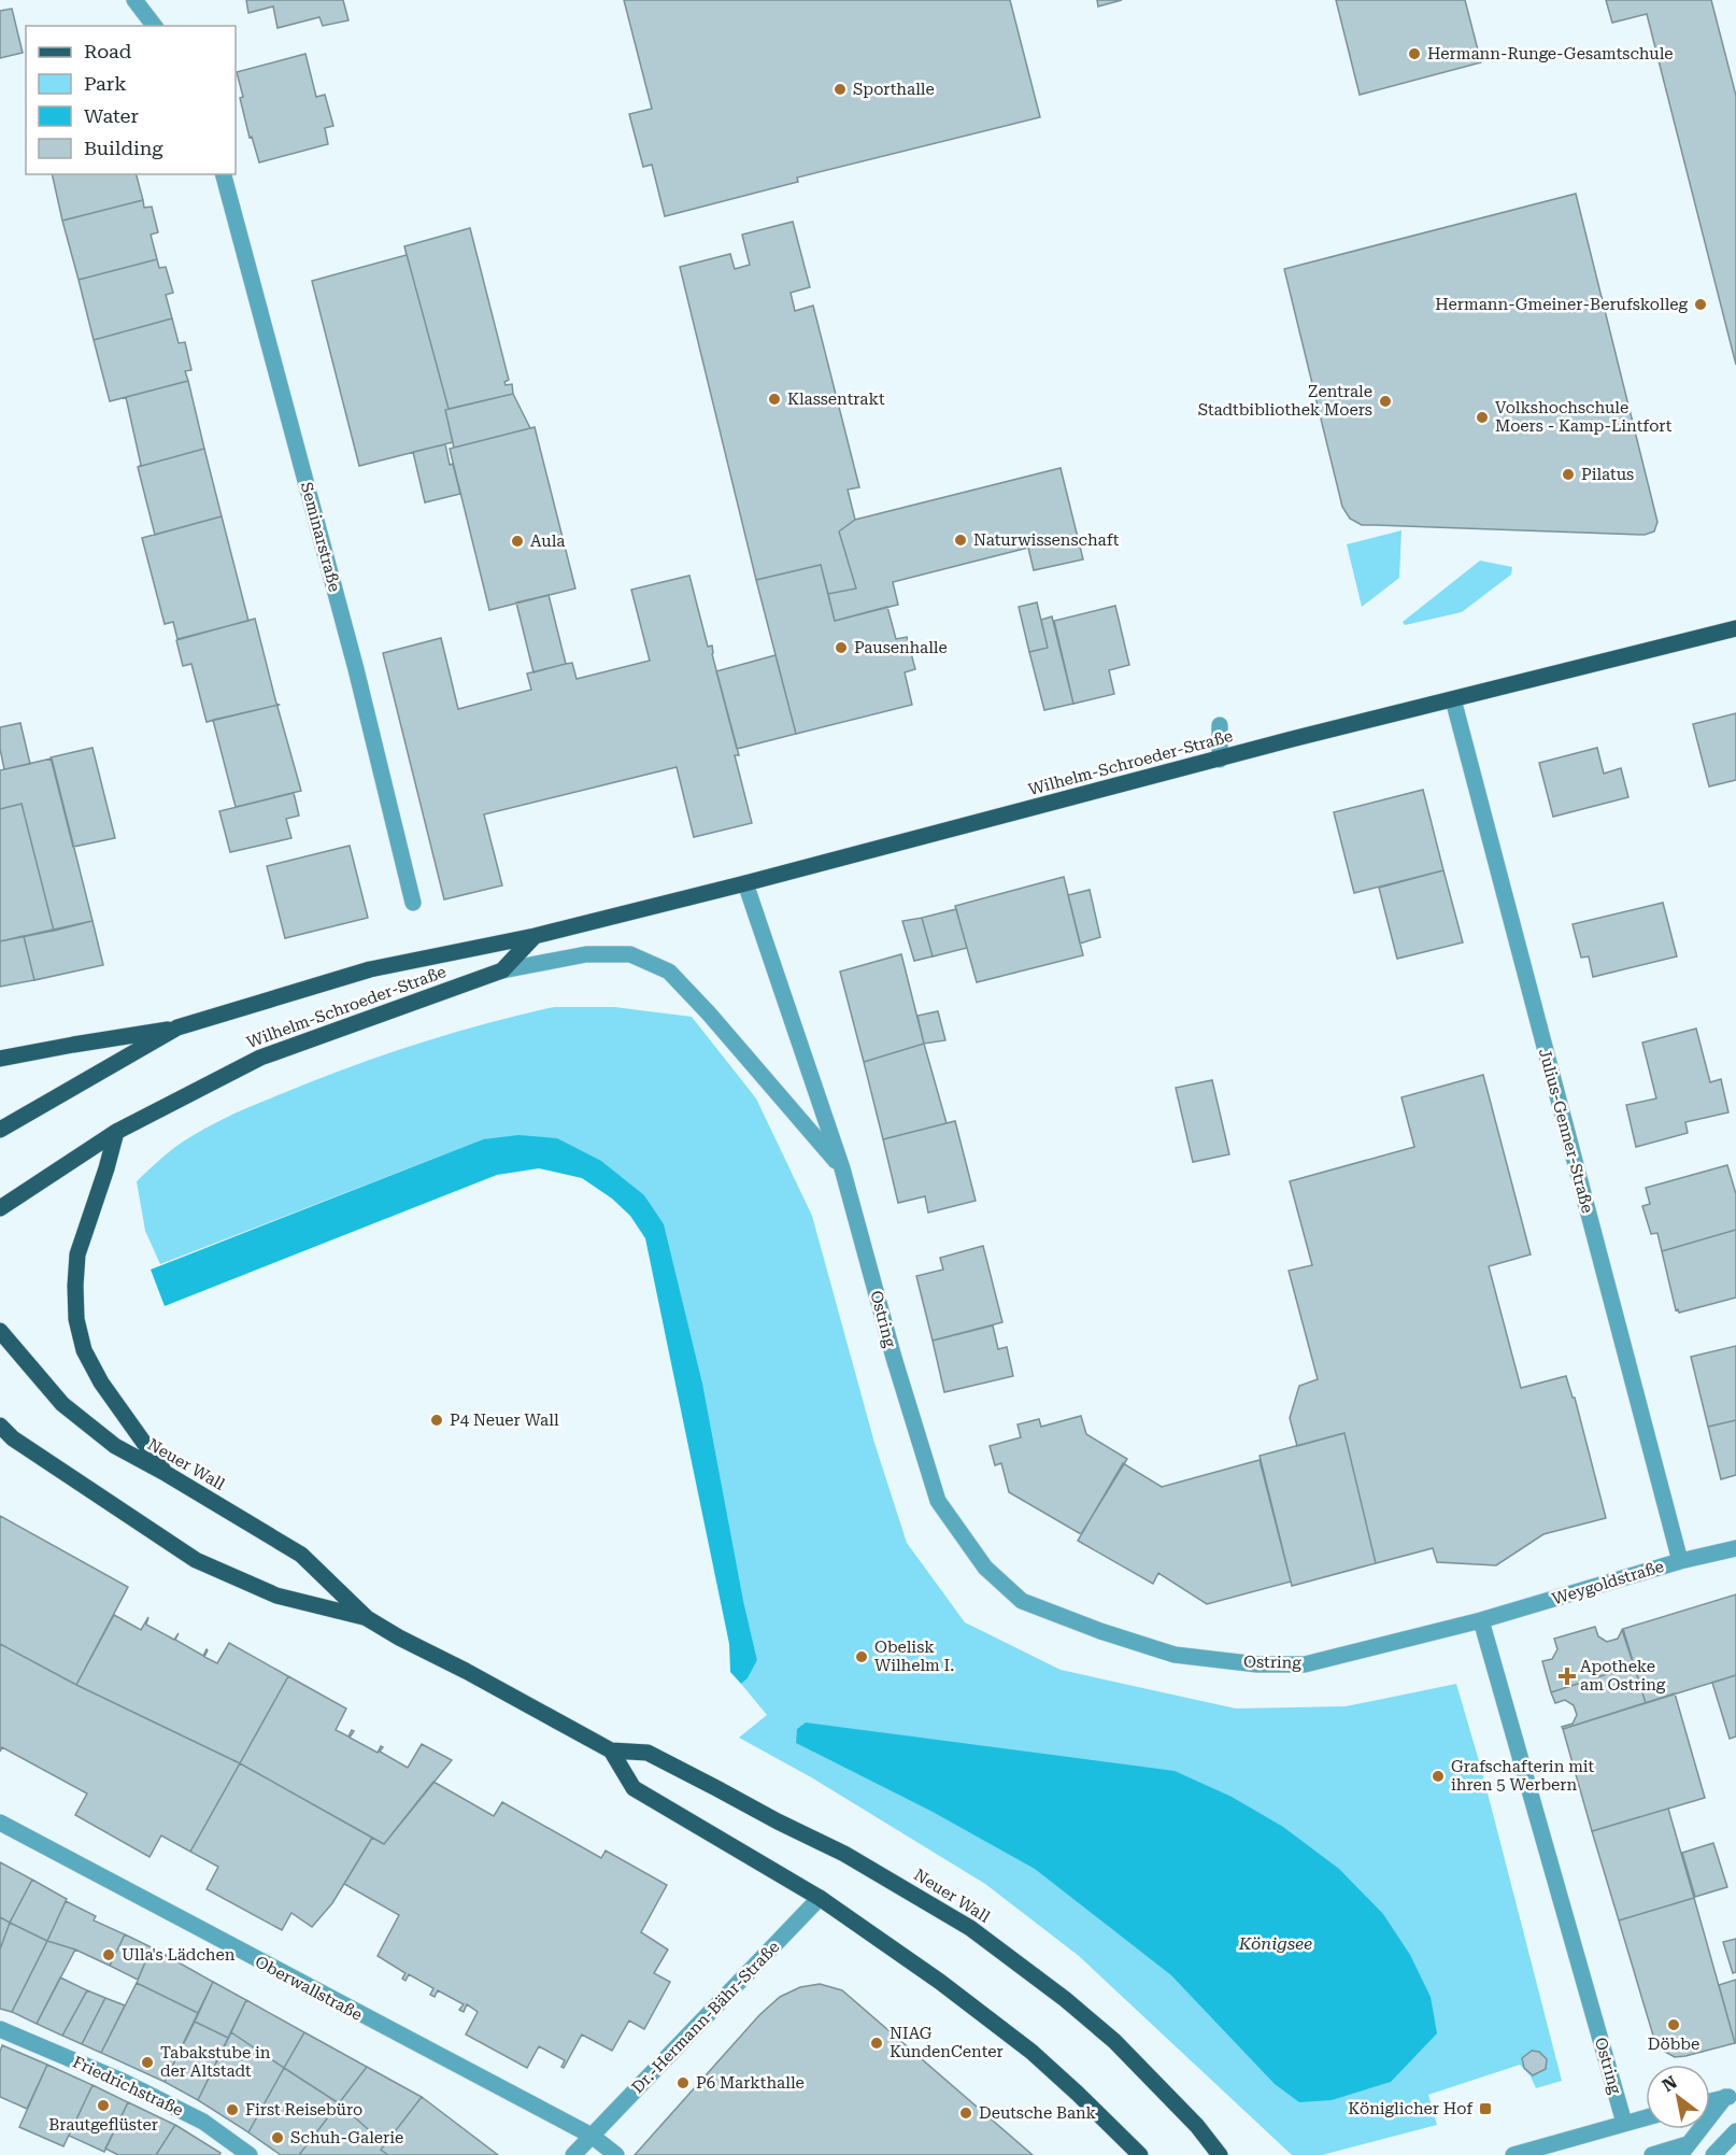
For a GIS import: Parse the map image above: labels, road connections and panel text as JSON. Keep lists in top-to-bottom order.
{
  "streets": {
    "main road": ["Wilhelm-Schroeder-Straße", "Neuer Wall"],
    "street": [
      "Seminarstraße",
      "Julius-Genner-Straße",
      "Ostring",
      "Weygoldstraße",
      "Oberwallstraße",
      "Dr.-Hermann-Bähr-Straße",
      "Friedrichstraße"
    ]
  },
  "crossings": [
    ["Wilhelm-Schroeder-Straße", "Julius-Genner-Straße"],
    ["Wilhelm-Schroeder-Straße", "Ostring"],
    ["Julius-Genner-Straße", "Weygoldstraße"],
    ["Ostring", "Weygoldstraße"],
    ["Oberwallstraße", "Dr.-Hermann-Bähr-Straße"]
  ],
  "water": ["Königsee"],
  "places": {
    "other": [
      "Hermann-Runge-Gesamtschule",
      "Sporthalle",
      "Hermann-Gmeiner-Berufskolleg",
      "Klassentrakt",
      "Zentrale Stadtbibliothek Moers",
      "Volkshochschule Moers - Kamp-Lintfort",
      "Pilatus",
      "Naturwissenschaft",
      "Aula",
      "Pausenhalle",
      "P4 Neuer Wall",
      "Obelisk Wilhelm I.",
      "Grafschafterin mit ihren 5 Werbern",
      "Ulla's Lädchen",
      "Döbbe",
      "NIAG KundenCenter",
      "Tabakstube in der Altstadt",
      "P6 Markthalle",
      "Brautgeflüster",
      "First Reisebüro",
      "Deutsche Bank",
      "Schuh-Galerie"
    ],
    "health": ["Apotheke am Ostring"],
    "transit": ["Königlicher Hof"]
  },
  "legend": [
    "Road",
    "Park",
    "Water",
    "Building"
  ],
  "north": "top left"
}
